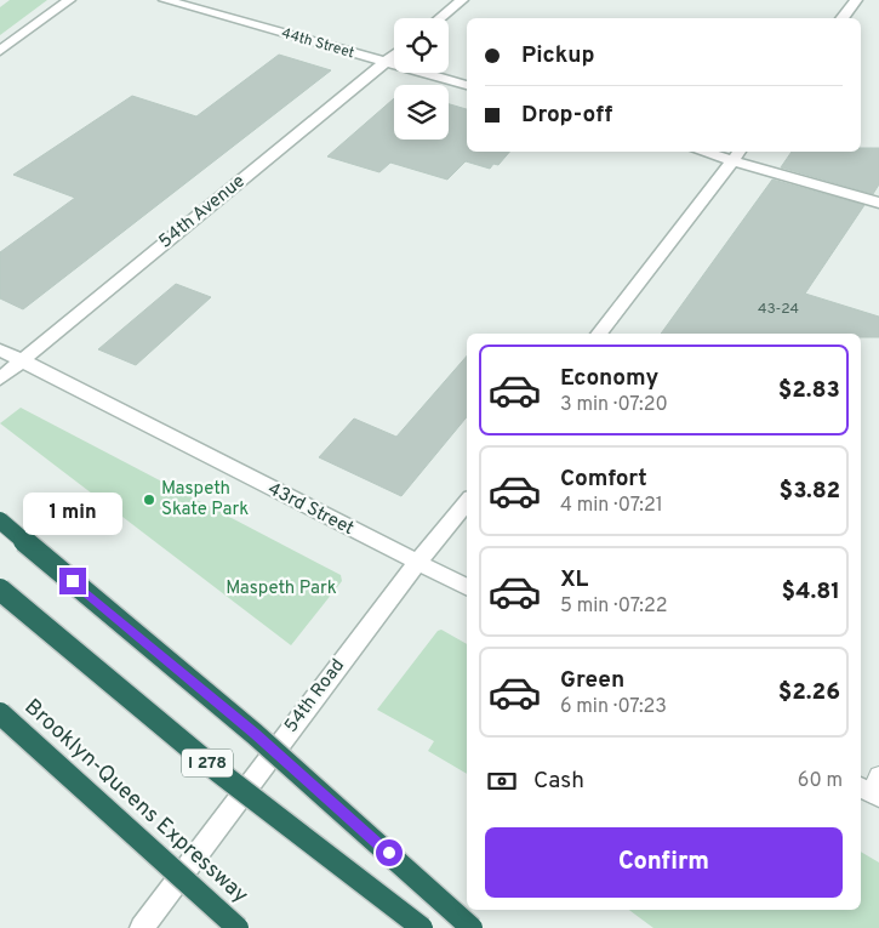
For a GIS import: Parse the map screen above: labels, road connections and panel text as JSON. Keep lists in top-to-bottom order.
{
  "streets": {
    "highway": ["I 278", "Brooklyn-Queens Expressway"],
    "street": [
      "44th Street",
      "54th Avenue",
      "43rd Street",
      "54th Road"
    ]
  },
  "crossings": [
    ["44th Street", "54th Avenue"],
    ["54th Avenue", "43rd Street"],
    ["43rd Street", "54th Road"]
  ],
  "parks": ["Maspeth Park"],
  "places": ["Maspeth Skate Park"],
  "house_numbers": ["43-24"],
  "page": {
    "banner": ["Pickup", "Drop-off"],
    "list": [
      {
        "name": "Economy",
        "note": "3 min · 07:20",
        "value": "$2.83"
      },
      {
        "name": "Comfort",
        "note": "4 min · 07:21",
        "value": "$3.82"
      },
      {
        "name": "XL",
        "note": "5 min · 07:22",
        "value": "$4.81"
      },
      {
        "name": "Green",
        "note": "6 min · 07:23",
        "value": "$2.26"
      }
    ],
    "bubble": "1 min",
    "pay": ["Cash", "60 m"],
    "buttons": "Confirm"
  }
}
